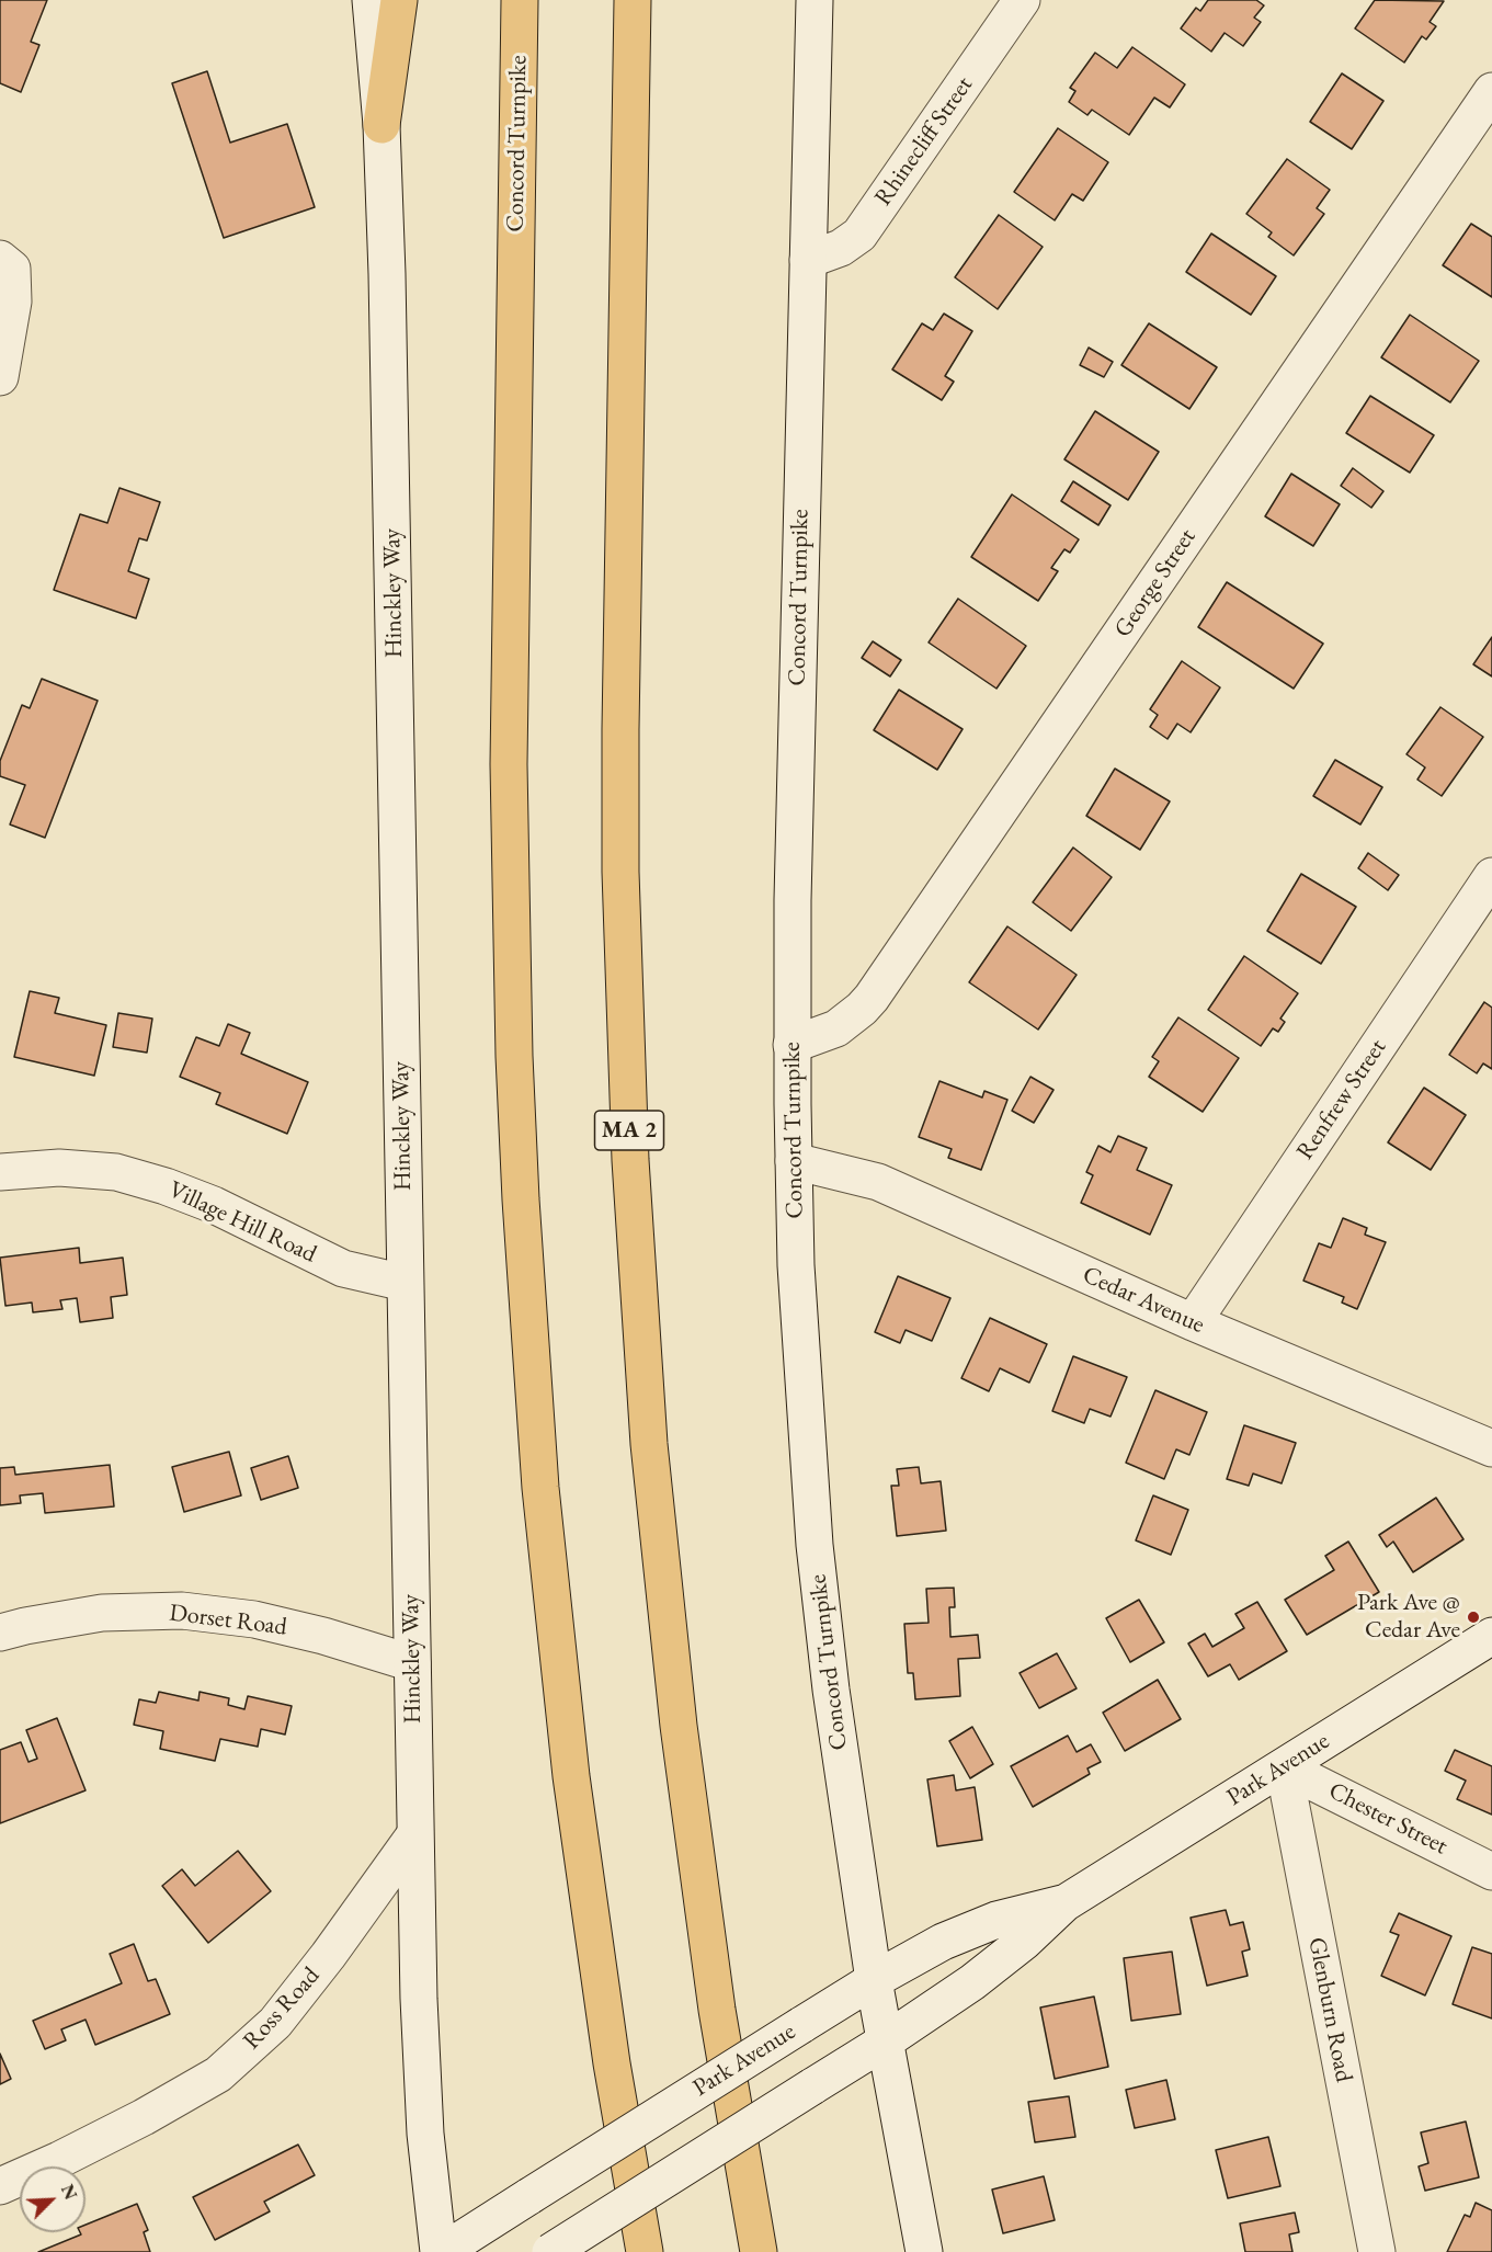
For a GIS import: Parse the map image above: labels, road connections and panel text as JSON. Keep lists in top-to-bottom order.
{
  "streets": {
    "highway": ["Concord Turnpike", "MA 2"],
    "main road": [
      "Rhinecliff Street",
      "George Street",
      "Hinckley Way",
      "Renfrew Street",
      "Village Hill Road",
      "Cedar Avenue",
      "Dorset Road",
      "Park Avenue",
      "Chester Street",
      "Ross Road",
      "Glenburn Road"
    ]
  },
  "crossings": [
    ["Rhinecliff Street", "Concord Turnpike"],
    ["Concord Turnpike", "George Street"],
    ["Concord Turnpike", "Cedar Avenue"],
    ["Concord Turnpike", "Park Avenue"],
    ["Hinckley Way", "Village Hill Road"],
    ["Hinckley Way", "Dorset Road"],
    ["Hinckley Way", "Park Avenue"],
    ["Hinckley Way", "Ross Road"],
    ["Renfrew Street", "Cedar Avenue"],
    ["Park Avenue", "Chester Street"],
    ["Park Avenue", "Glenburn Road"],
    ["Chester Street", "Glenburn Road"]
  ],
  "places": ["Park Ave @ Cedar Ave"],
  "north": "top right"
}
